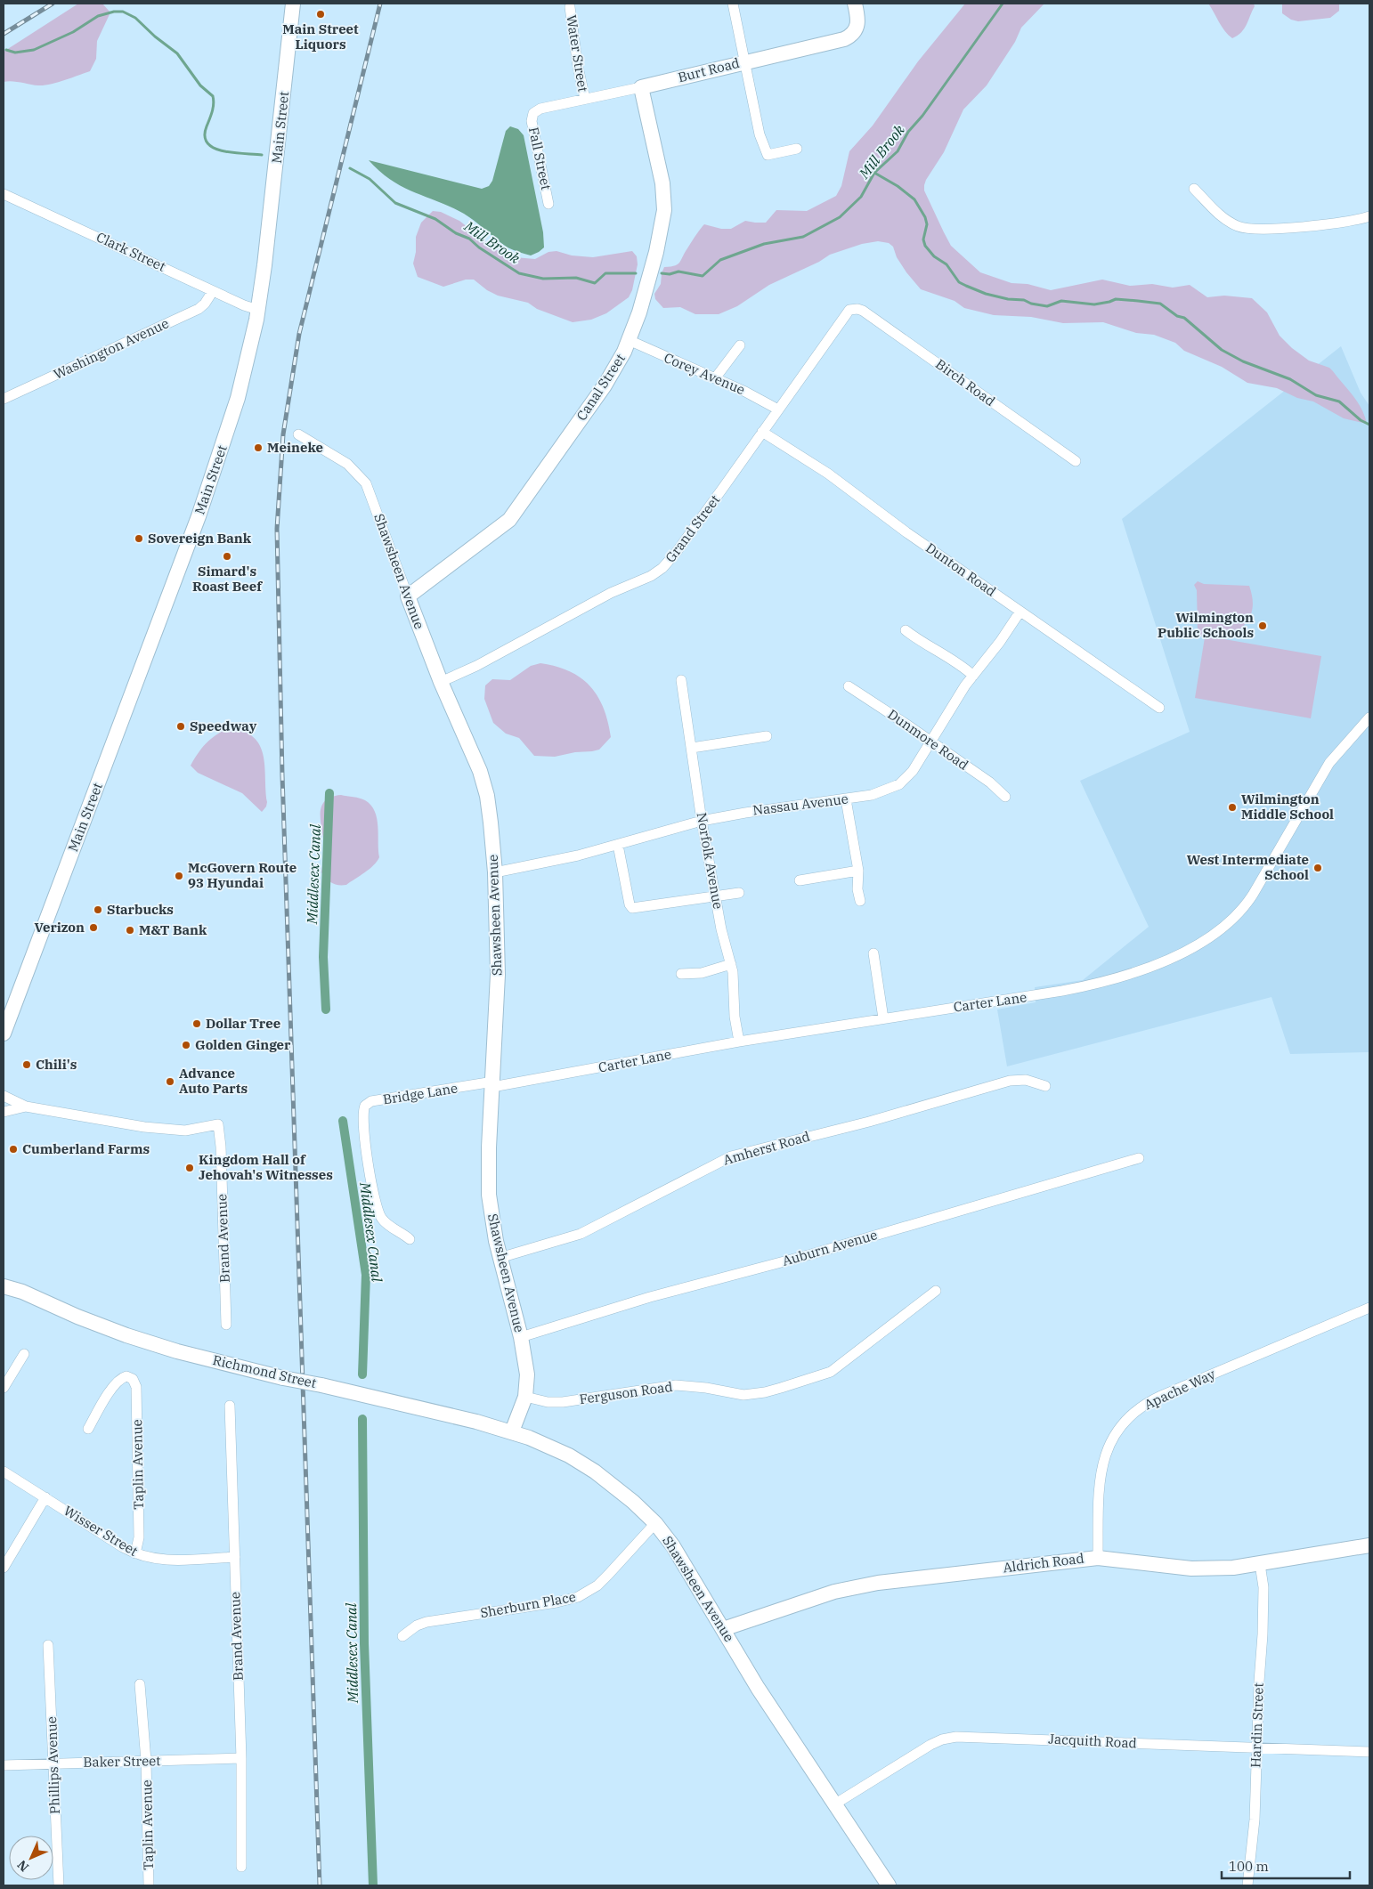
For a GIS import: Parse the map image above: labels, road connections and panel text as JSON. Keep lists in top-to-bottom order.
{
  "streets": {
    "street": [
      "Water Street",
      "Burt Road",
      "Main Street",
      "Fall Street",
      "Clark Street",
      "Washington Avenue",
      "Corey Avenue",
      "Birch Road",
      "Canal Street",
      "Grand Street",
      "Dunton Road",
      "Shawsheen Avenue",
      "Dunmore Road",
      "Nassau Avenue",
      "Norfolk Avenue",
      "Carter Lane",
      "Bridge Lane",
      "Amherst Road",
      "Brand Avenue",
      "Auburn Avenue",
      "Richmond Street",
      "Apache Way",
      "Ferguson Road",
      "Taplin Avenue",
      "Wisser Street",
      "Aldrich Road",
      "Sherburn Place",
      "Hardin Street",
      "Jacquith Road",
      "Baker Street",
      "Phillips Avenue"
    ]
  },
  "crossings": [
    ["Water Street", "Burt Road"],
    ["Burt Road", "Fall Street"],
    ["Burt Road", "Canal Street"],
    ["Main Street", "Clark Street"],
    ["Clark Street", "Washington Avenue"],
    ["Corey Avenue", "Canal Street"],
    ["Corey Avenue", "Grand Street"],
    ["Birch Road", "Grand Street"],
    ["Canal Street", "Shawsheen Avenue"],
    ["Grand Street", "Dunton Road"],
    ["Grand Street", "Shawsheen Avenue"],
    ["Dunton Road", "Nassau Avenue"],
    ["Shawsheen Avenue", "Nassau Avenue"],
    ["Shawsheen Avenue", "Carter Lane"],
    ["Shawsheen Avenue", "Bridge Lane"],
    ["Shawsheen Avenue", "Amherst Road"],
    ["Shawsheen Avenue", "Auburn Avenue"],
    ["Shawsheen Avenue", "Richmond Street"],
    ["Shawsheen Avenue", "Ferguson Road"],
    ["Shawsheen Avenue", "Aldrich Road"],
    ["Shawsheen Avenue", "Sherburn Place"],
    ["Shawsheen Avenue", "Jacquith Road"],
    ["Dunmore Road", "Nassau Avenue"],
    ["Nassau Avenue", "Norfolk Avenue"],
    ["Norfolk Avenue", "Carter Lane"],
    ["Carter Lane", "Bridge Lane"],
    ["Brand Avenue", "Wisser Street"],
    ["Brand Avenue", "Baker Street"],
    ["Apache Way", "Aldrich Road"],
    ["Taplin Avenue", "Wisser Street"],
    ["Taplin Avenue", "Baker Street"],
    ["Aldrich Road", "Hardin Street"],
    ["Hardin Street", "Jacquith Road"],
    ["Baker Street", "Phillips Avenue"]
  ],
  "water": ["Mill Brook", "Middlesex Canal"],
  "places": [
    "Main Street Liquors",
    "Meineke",
    "Sovereign Bank",
    "Simard's Roast Beef",
    "Wilmington Public Schools",
    "Speedway",
    "Wilmington Middle School",
    "West Intermediate School",
    "McGovern Route 93 Hyundai",
    "Starbucks",
    "Verizon",
    "M&T Bank",
    "Dollar Tree",
    "Golden Ginger",
    "Chili's",
    "Advance Auto Parts",
    "Cumberland Farms",
    "Kingdom Hall of Jehovah's Witnesses"
  ],
  "scale_bar": "100 m",
  "north": "bottom left"
}
